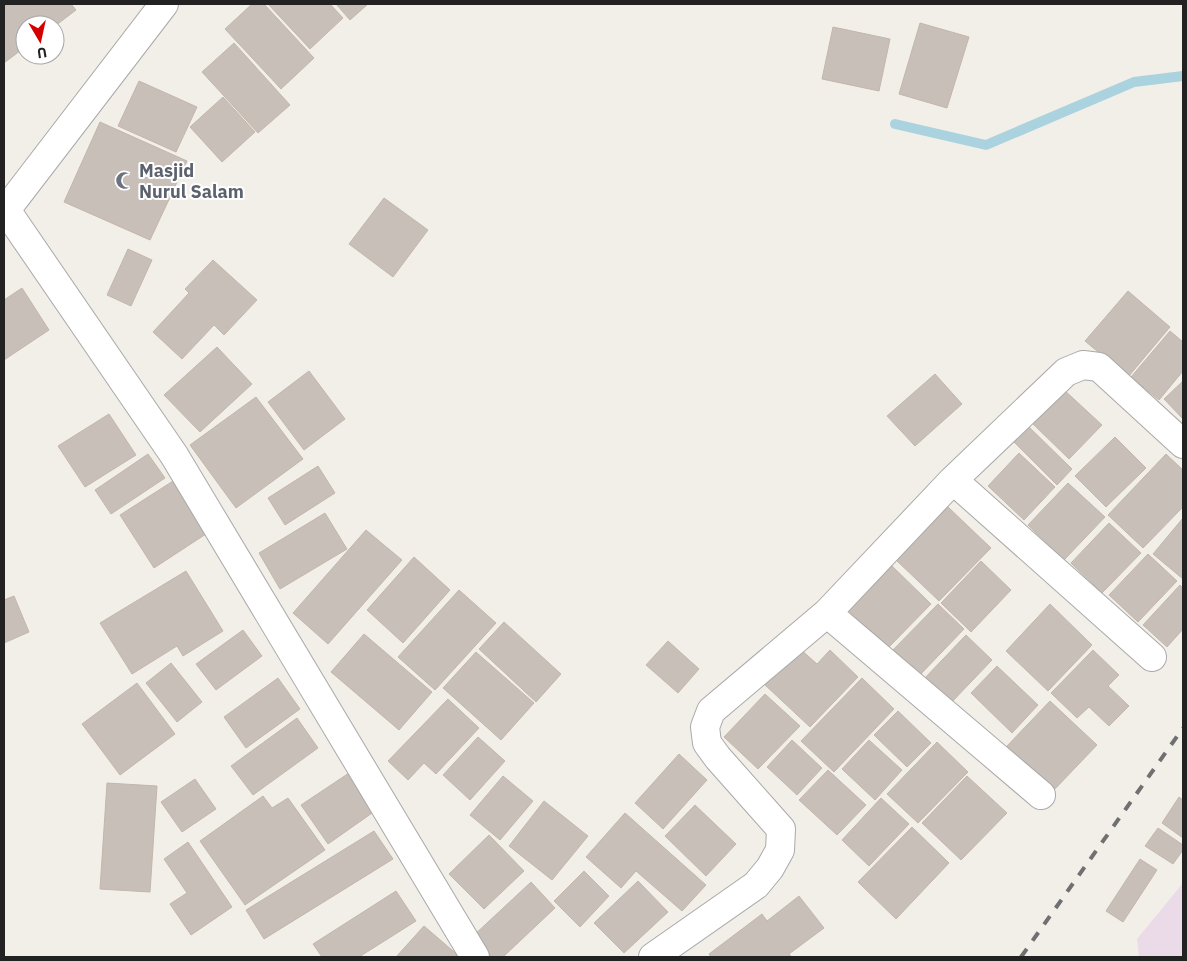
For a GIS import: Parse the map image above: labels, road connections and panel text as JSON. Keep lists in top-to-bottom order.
{
  "places": {
    "mosque": ["Masjid Nurul Salam"]
  },
  "north": "bottom"
}
